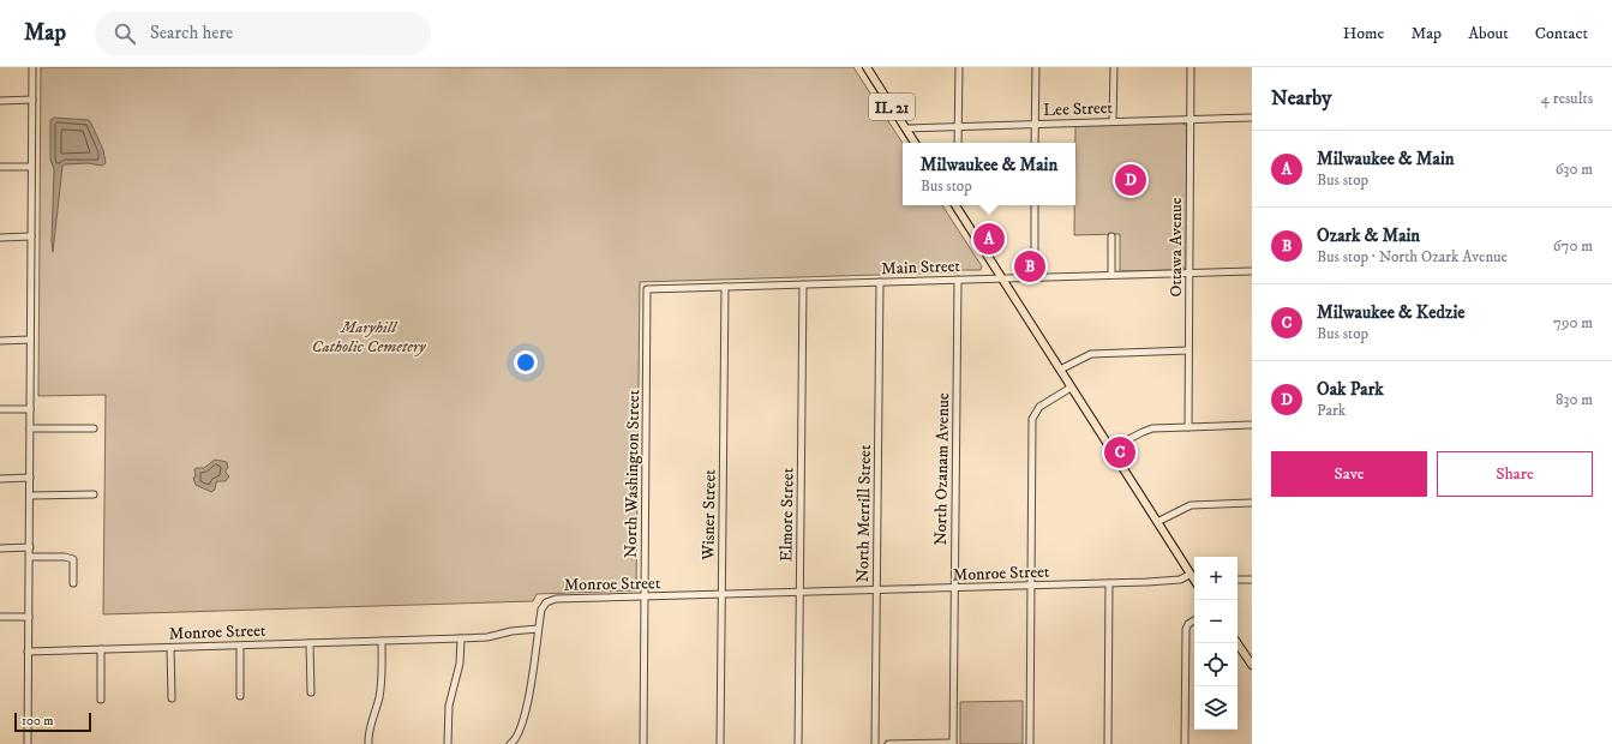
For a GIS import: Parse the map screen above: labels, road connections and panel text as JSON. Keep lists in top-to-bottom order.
{
  "streets": {
    "main road": ["IL 21"],
    "street": [
      "Lee Street",
      "Ottawa Avenue",
      "Main Street",
      "North Ozanam Avenue",
      "North Washington Street",
      "North Merrill Street",
      "Wisner Street",
      "Elmore Street",
      "Monroe Street"
    ]
  },
  "crossings": [
    ["IL 21", "Lee Street"],
    ["Lee Street", "Ottawa Avenue"],
    ["Ottawa Avenue", "Main Street"],
    ["Main Street", "North Ozanam Avenue"],
    ["Main Street", "North Washington Street"],
    ["Main Street", "North Merrill Street"],
    ["Main Street", "Wisner Street"],
    ["Main Street", "Elmore Street"],
    ["North Ozanam Avenue", "Monroe Street"],
    ["North Washington Street", "Monroe Street"],
    ["North Merrill Street", "Monroe Street"],
    ["Wisner Street", "Monroe Street"],
    ["Elmore Street", "Monroe Street"]
  ],
  "parks": ["Maryhill Catholic Cemetery"],
  "scale_bar": "100 m",
  "page": {
    "header": "Map",
    "search": "Search here",
    "nav": [
      "Home",
      "Map",
      "About",
      "Contact"
    ],
    "heading": ["Nearby", "4 results"],
    "list": [
      {
        "mark": "A",
        "name": "Milwaukee & Main",
        "note": "Bus stop",
        "value": "630 m"
      },
      {
        "mark": "B",
        "name": "Ozark & Main",
        "note": "Bus stop · North Ozark Avenue",
        "value": "670 m"
      },
      {
        "mark": "C",
        "name": "Milwaukee & Kedzie",
        "note": "Bus stop",
        "value": "790 m"
      },
      {
        "mark": "D",
        "name": "Oak Park",
        "note": "Park",
        "value": "830 m"
      }
    ],
    "popup": ["Milwaukee & Main", "Bus stop"],
    "pins": [
      "D",
      "A",
      "B",
      "C"
    ],
    "buttons": ["Save", "Share"],
    "map_buttons": ["+", "−"],
    "scale": "100 m"
  }
}
